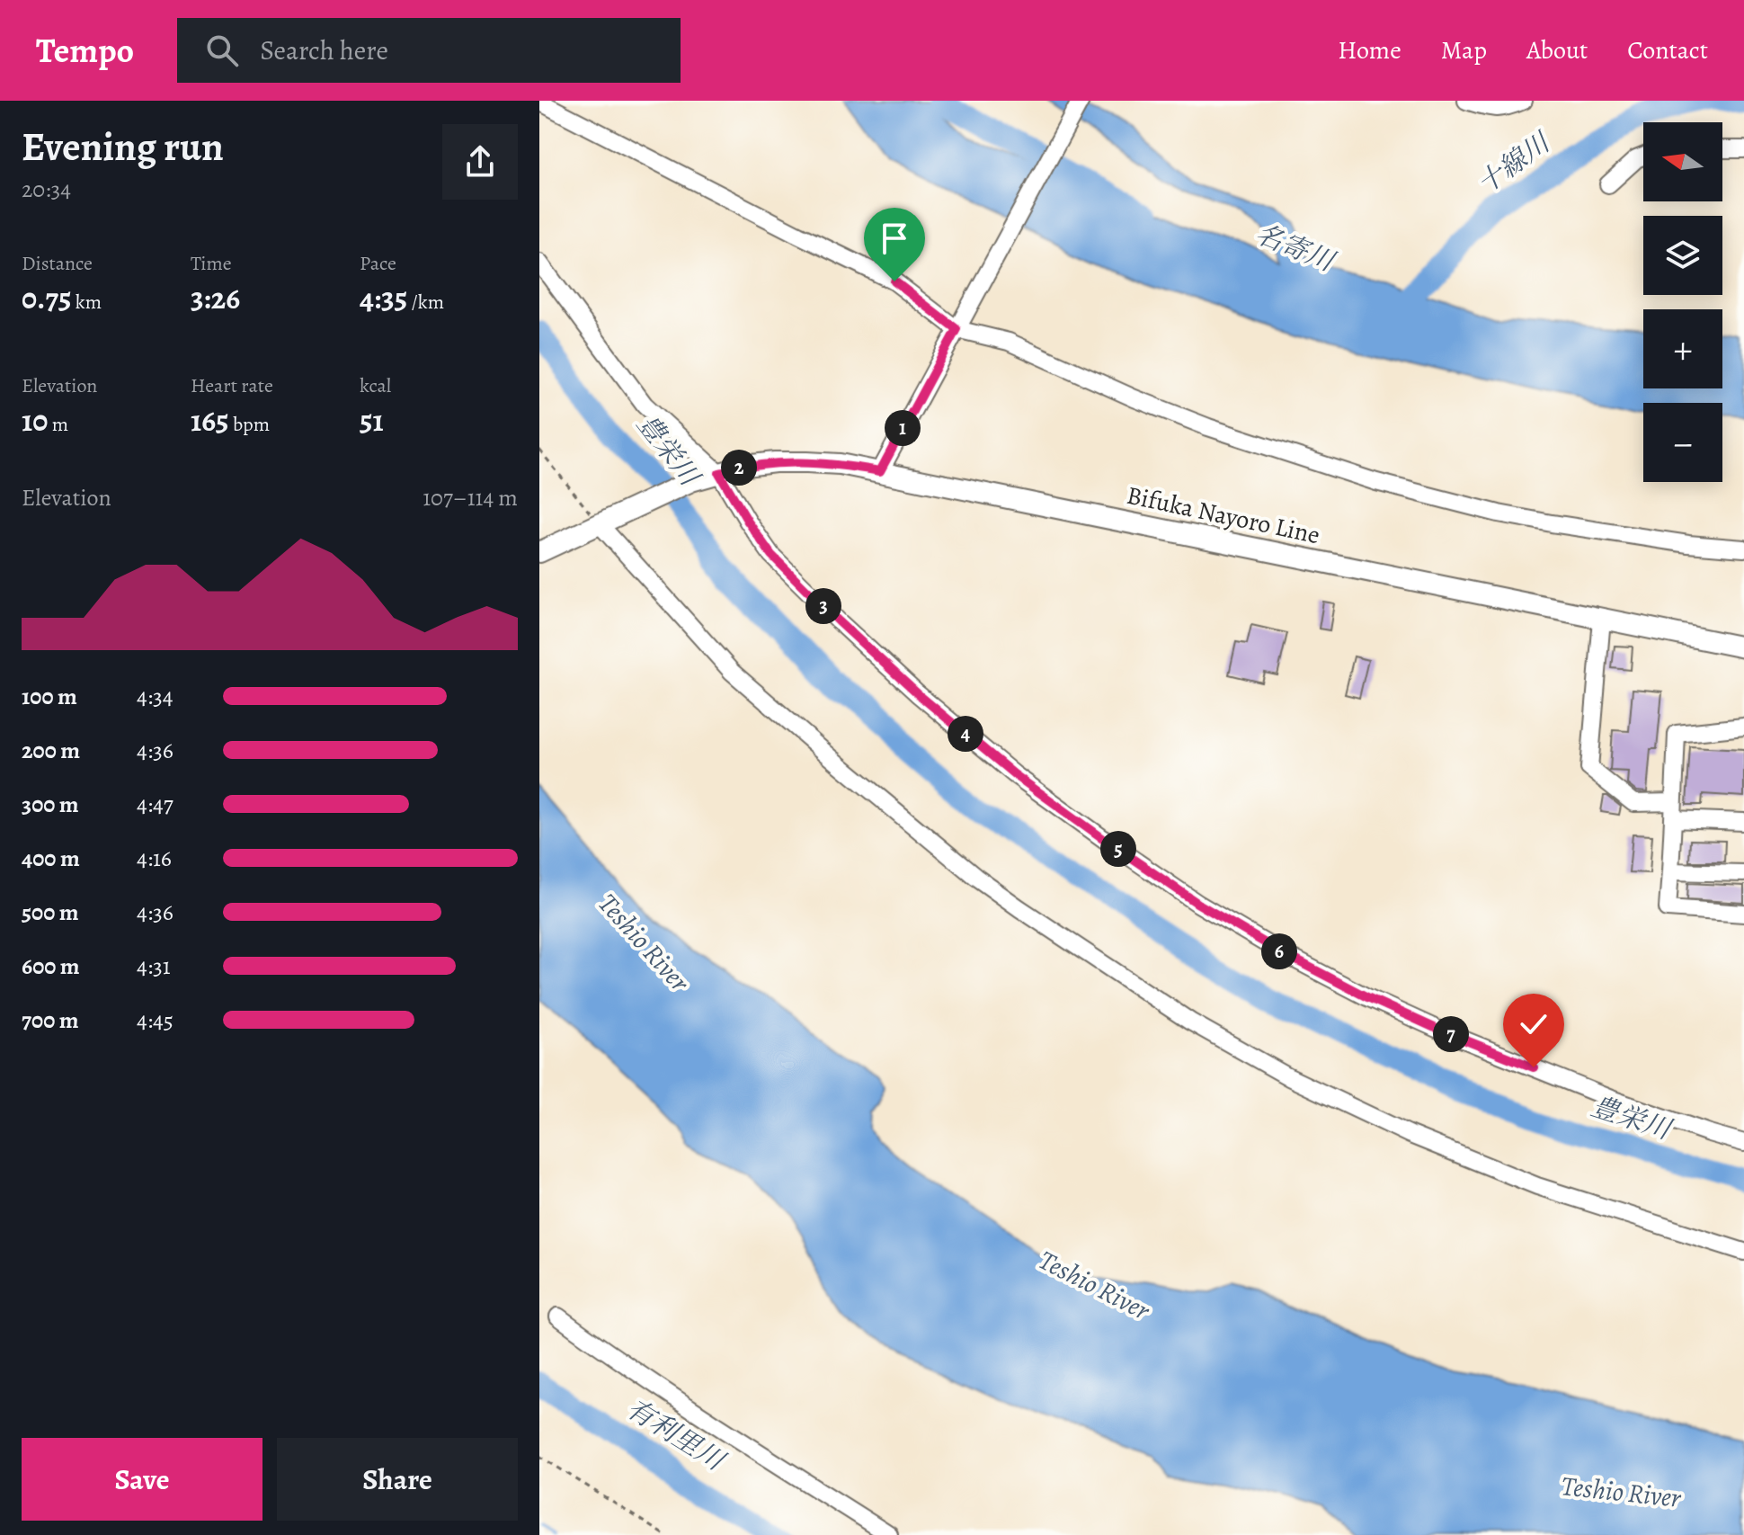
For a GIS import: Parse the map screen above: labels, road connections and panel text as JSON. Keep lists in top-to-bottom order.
{
  "streets": {
    "main road": ["Bifuka Nayoro Line"]
  },
  "water": [
    "十線川",
    "名寄川",
    "豊栄川",
    "Teshio River",
    "有利里川"
  ],
  "north": "left",
  "page": {
    "header": "Tempo",
    "search": "Search here",
    "nav": [
      "Home",
      "Map",
      "About",
      "Contact"
    ],
    "heading": ["Evening run", "20:34"],
    "map_buttons": ["+", "−"],
    "stats": [
      ["Distance", "0.75 km"],
      ["Time", "3:26"],
      ["Pace", "4:35 /km"],
      ["Elevation", "10 m"],
      ["Heart rate", "165 bpm"],
      ["kcal", "51"]
    ],
    "pins": [
      "1",
      "2",
      "3",
      "4",
      "5",
      "6",
      "7"
    ],
    "chart": ["Elevation", "107–114 m"],
    "list": [
      {
        "name": "100 m",
        "note": "4:34"
      },
      {
        "name": "200 m",
        "note": "4:36"
      },
      {
        "name": "300 m",
        "note": "4:47"
      },
      {
        "name": "400 m",
        "note": "4:16"
      },
      {
        "name": "500 m",
        "note": "4:36"
      },
      {
        "name": "600 m",
        "note": "4:31"
      },
      {
        "name": "700 m",
        "note": "4:45"
      }
    ],
    "buttons": ["Save", "Share"]
  }
}
